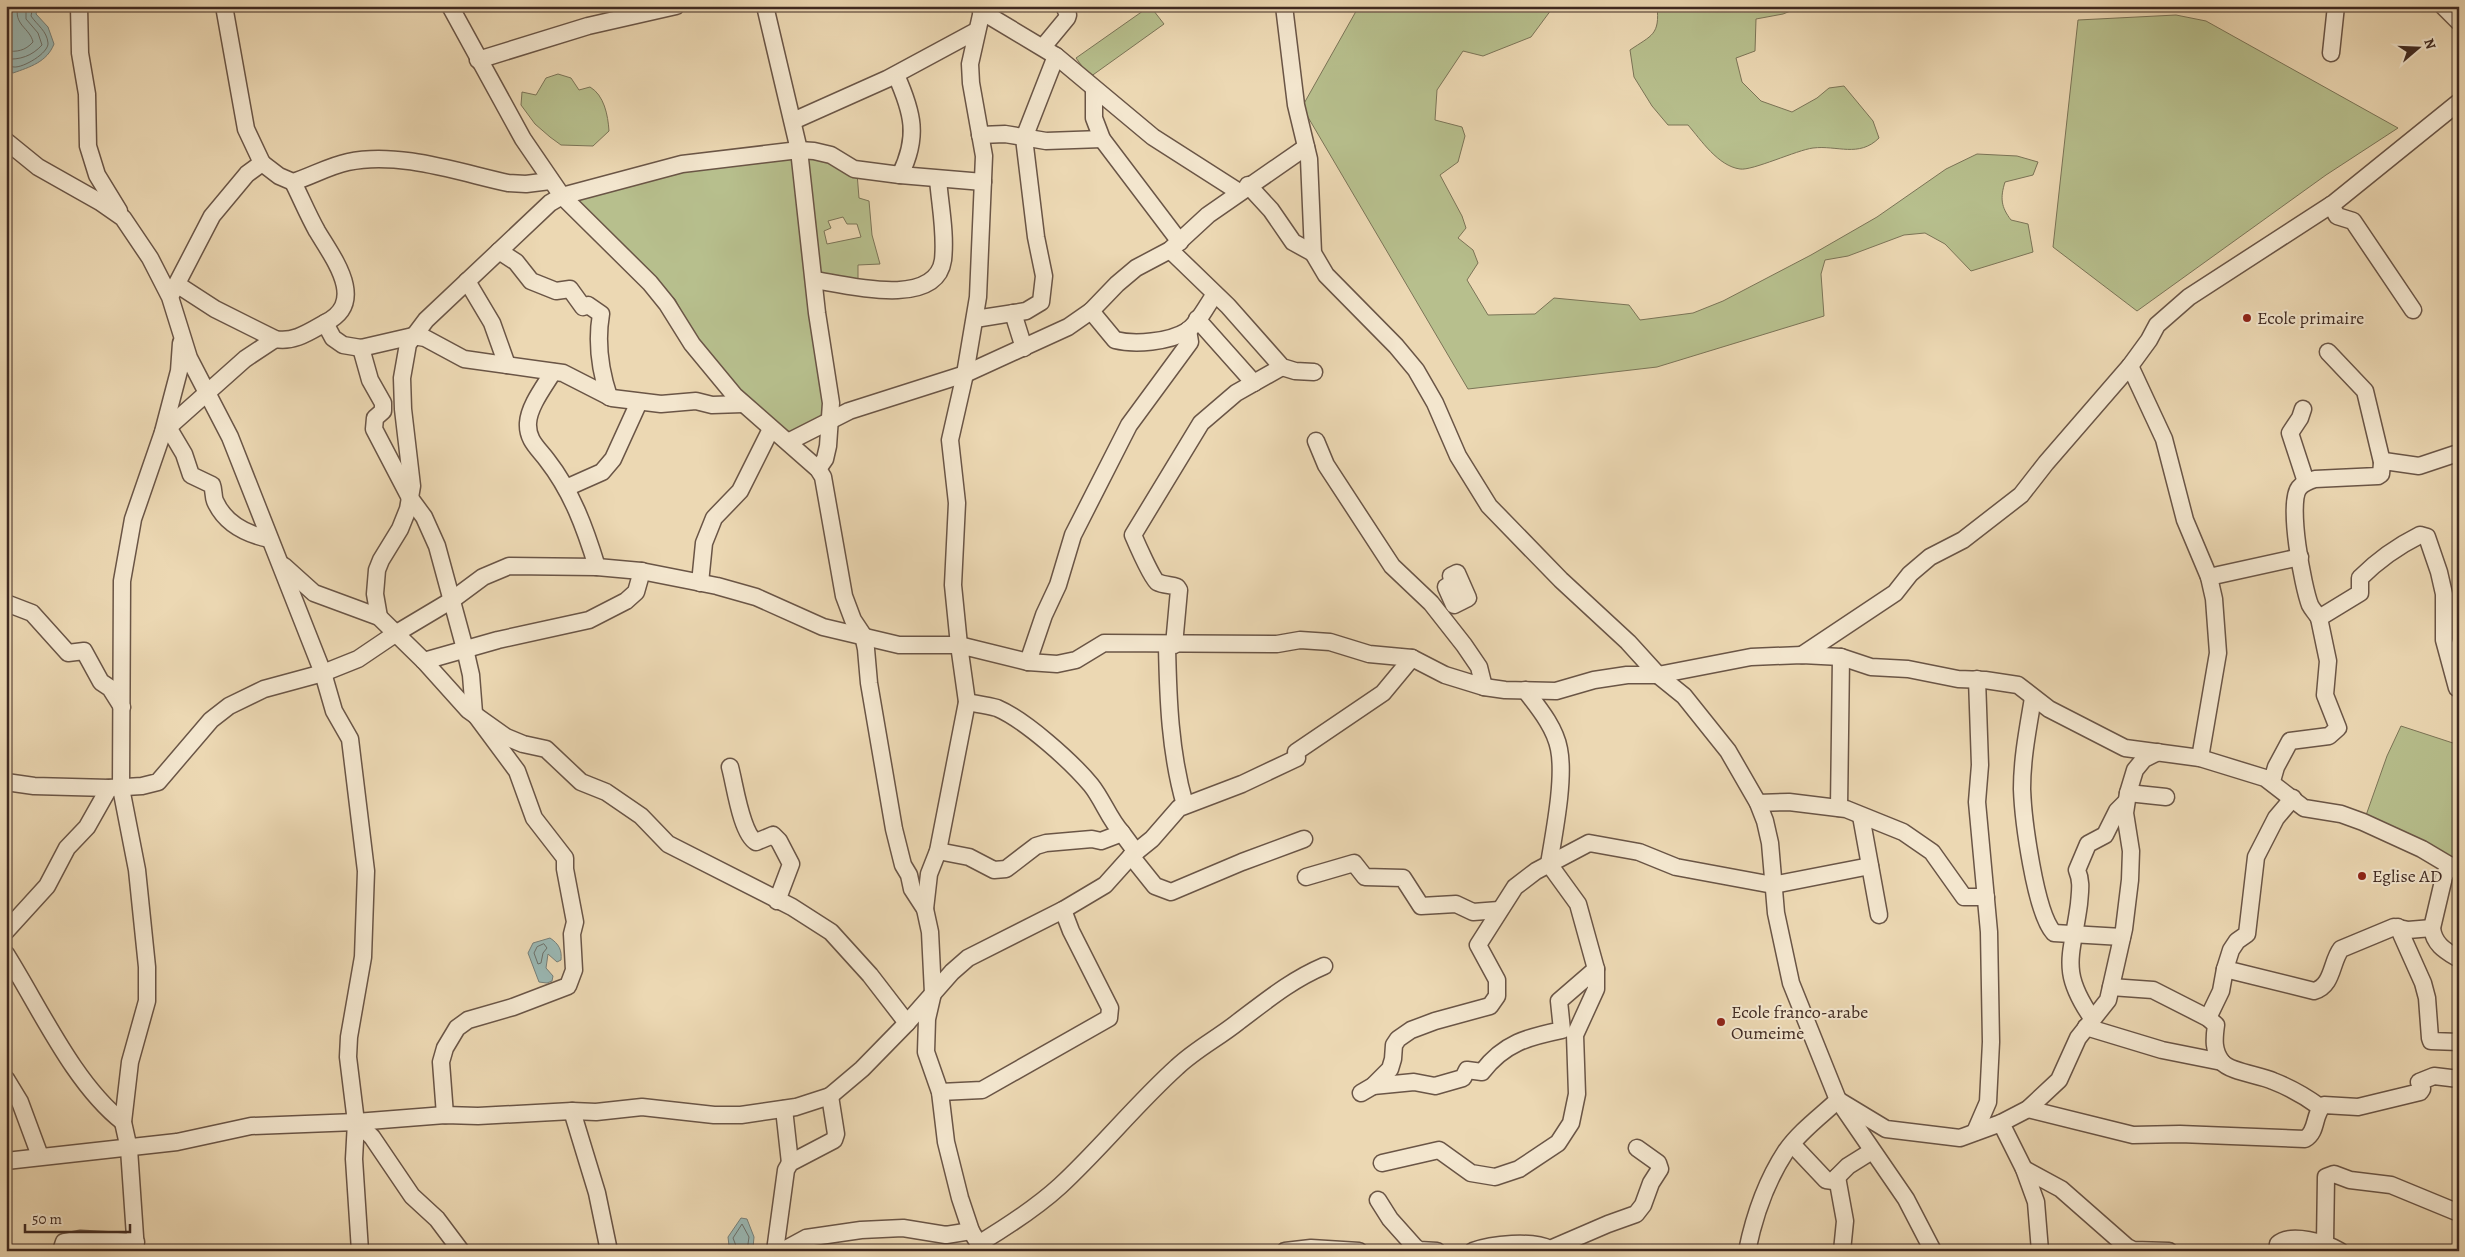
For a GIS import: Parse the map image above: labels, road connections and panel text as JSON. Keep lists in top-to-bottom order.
{
  "places": ["Ecole primaire", "Eglise AD", "Ecole franco-arabe Oumeime"],
  "scale_bar": "50 m",
  "north": "right"
}
